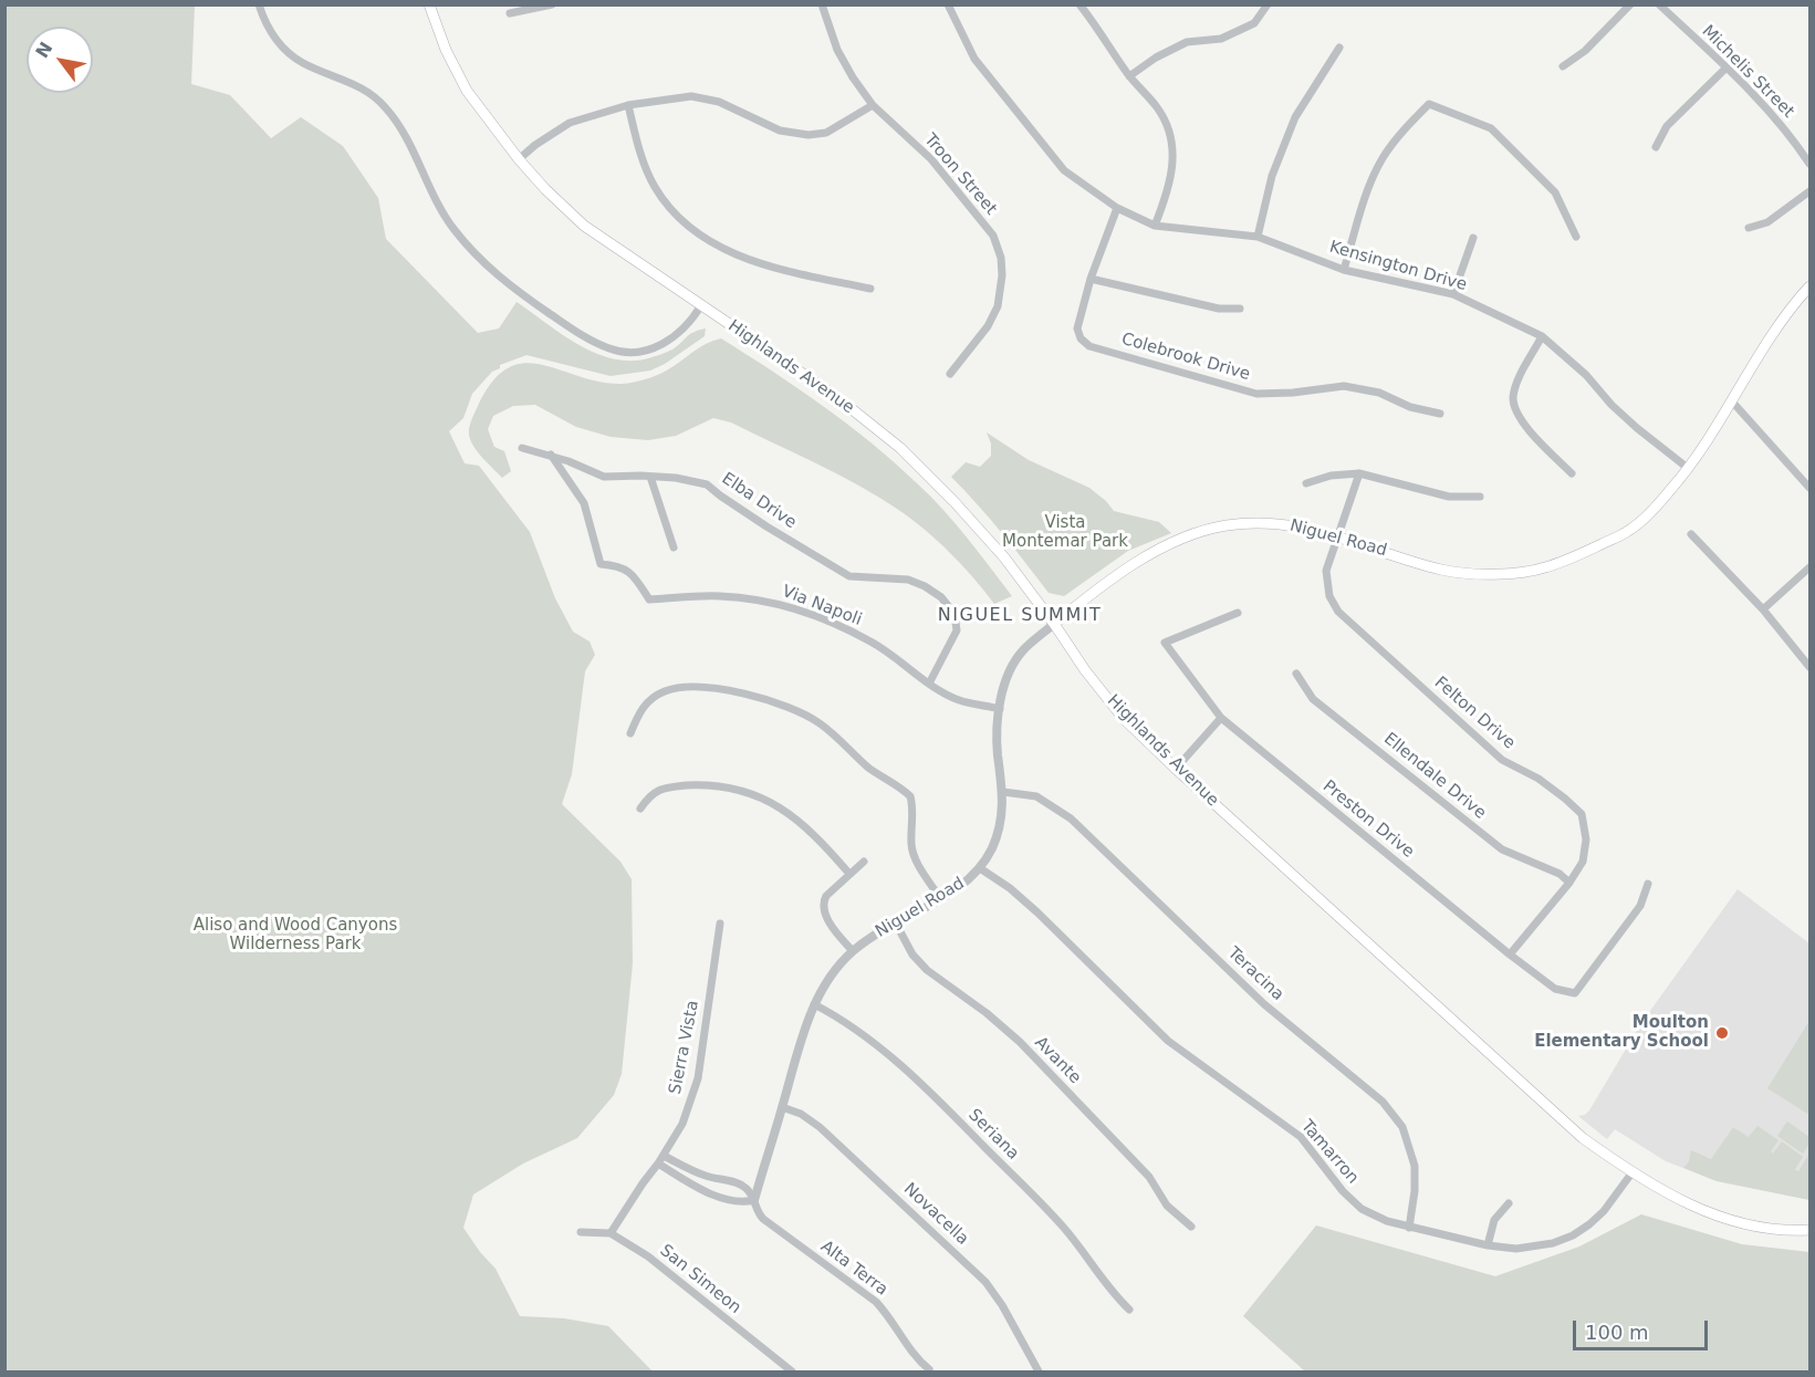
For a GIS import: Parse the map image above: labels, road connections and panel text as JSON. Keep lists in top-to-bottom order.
{
  "streets": {
    "main road": ["Highlands Avenue", "Niguel Road"],
    "street": [
      "Michelis Street",
      "Troon Street",
      "Kensington Drive",
      "Colebrook Drive",
      "Elba Drive",
      "Via Napoli",
      "Felton Drive",
      "Ellendale Drive",
      "Preston Drive",
      "Teracina",
      "Sierra Vista",
      "Avante",
      "Seriana",
      "Tamarron",
      "Novacella",
      "Alta Terra",
      "San Simeon"
    ]
  },
  "crossings": [
    ["Kensington Drive", "Niguel Road"],
    ["Highlands Avenue", "Niguel Road"],
    ["Highlands Avenue", "Tamarron"],
    ["Elba Drive", "Via Napoli"],
    ["Niguel Road", "Via Napoli"],
    ["Niguel Road", "Felton Drive"],
    ["Niguel Road", "Teracina"],
    ["Niguel Road", "Avante"],
    ["Niguel Road", "Seriana"],
    ["Niguel Road", "Tamarron"],
    ["Niguel Road", "Novacella"],
    ["Niguel Road", "Alta Terra"],
    ["Felton Drive", "Ellendale Drive"],
    ["Felton Drive", "Preston Drive"],
    ["Teracina", "Tamarron"],
    ["Sierra Vista", "Alta Terra"],
    ["Sierra Vista", "San Simeon"]
  ],
  "districts": ["NIGUEL SUMMIT"],
  "parks": ["Vista Montemar Park", "Aliso and Wood Canyons Wilderness Park"],
  "places": ["Moulton Elementary School"],
  "scale_bar": "100 m",
  "north": "top left"
}
